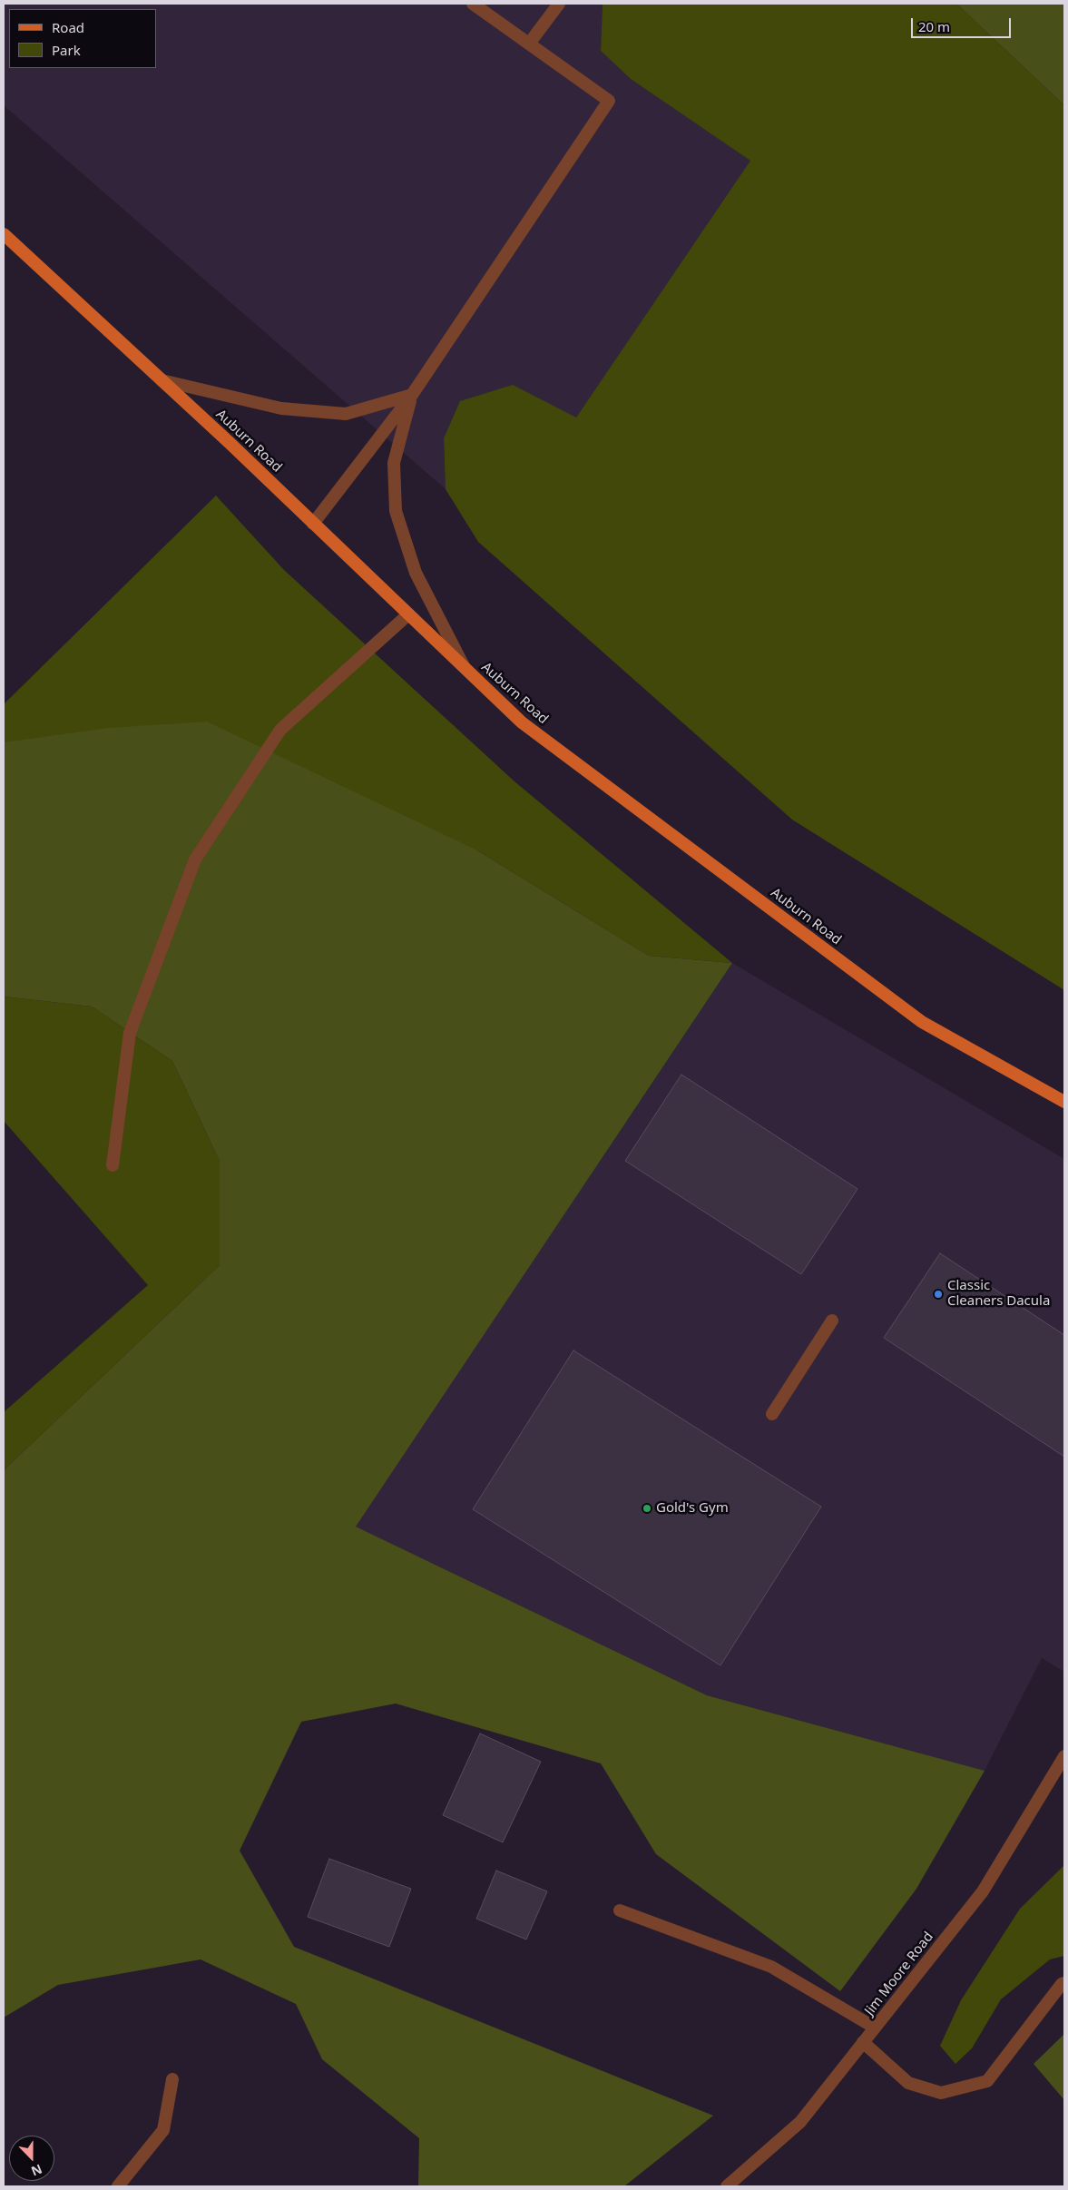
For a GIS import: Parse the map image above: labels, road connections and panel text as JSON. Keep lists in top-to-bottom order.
{
  "streets": {
    "main road": ["Auburn Road"],
    "street": ["Jim Moore Road"]
  },
  "places": ["Classic Cleaners Dacula", "Gold's Gym"],
  "legend": ["Road", "Park"],
  "scale_bar": "20 m",
  "north": "bottom"
}
